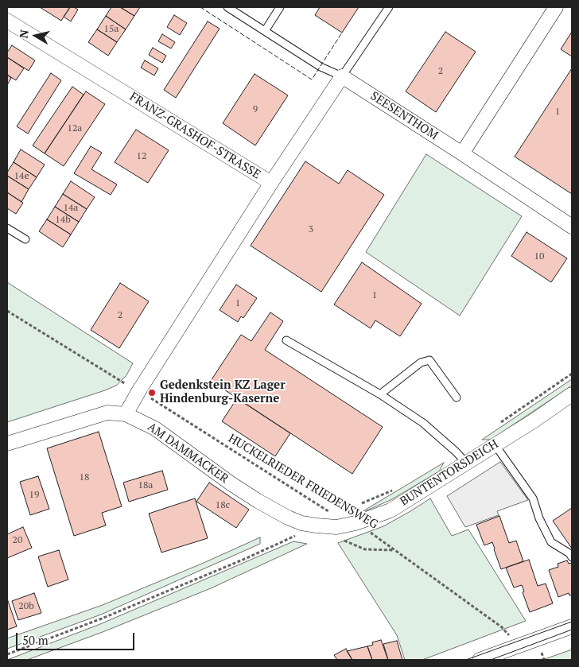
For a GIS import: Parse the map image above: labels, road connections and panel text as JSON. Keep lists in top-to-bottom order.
{
  "streets": {
    "street": [
      "SEESENTHOM",
      "FRANZ-GRASHOF-STRASSE",
      "AM DAMMACKER",
      "BUNTENTORSDEICH"
    ],
    "path": ["HUCKELRIEDER FRIEDENSWEG"]
  },
  "crossings": [
    ["FRANZ-GRASHOF-STRASSE", "AM DAMMACKER"],
    ["FRANZ-GRASHOF-STRASSE", "HUCKELRIEDER FRIEDENSWEG"],
    ["AM DAMMACKER", "BUNTENTORSDEICH"],
    ["BUNTENTORSDEICH", "HUCKELRIEDER FRIEDENSWEG"]
  ],
  "places": ["Gedenkstein KZ Lager Hindenburg-Kaserne"],
  "house_numbers": [
    "15a",
    "2",
    "9",
    "1",
    "12a",
    "12",
    "14e",
    "14a",
    "14b",
    "3",
    "10",
    "1",
    "1",
    "2",
    "18",
    "18a",
    "19",
    "18c",
    "20",
    "20b"
  ],
  "scale_bar": "50 m",
  "north": "left"
}
